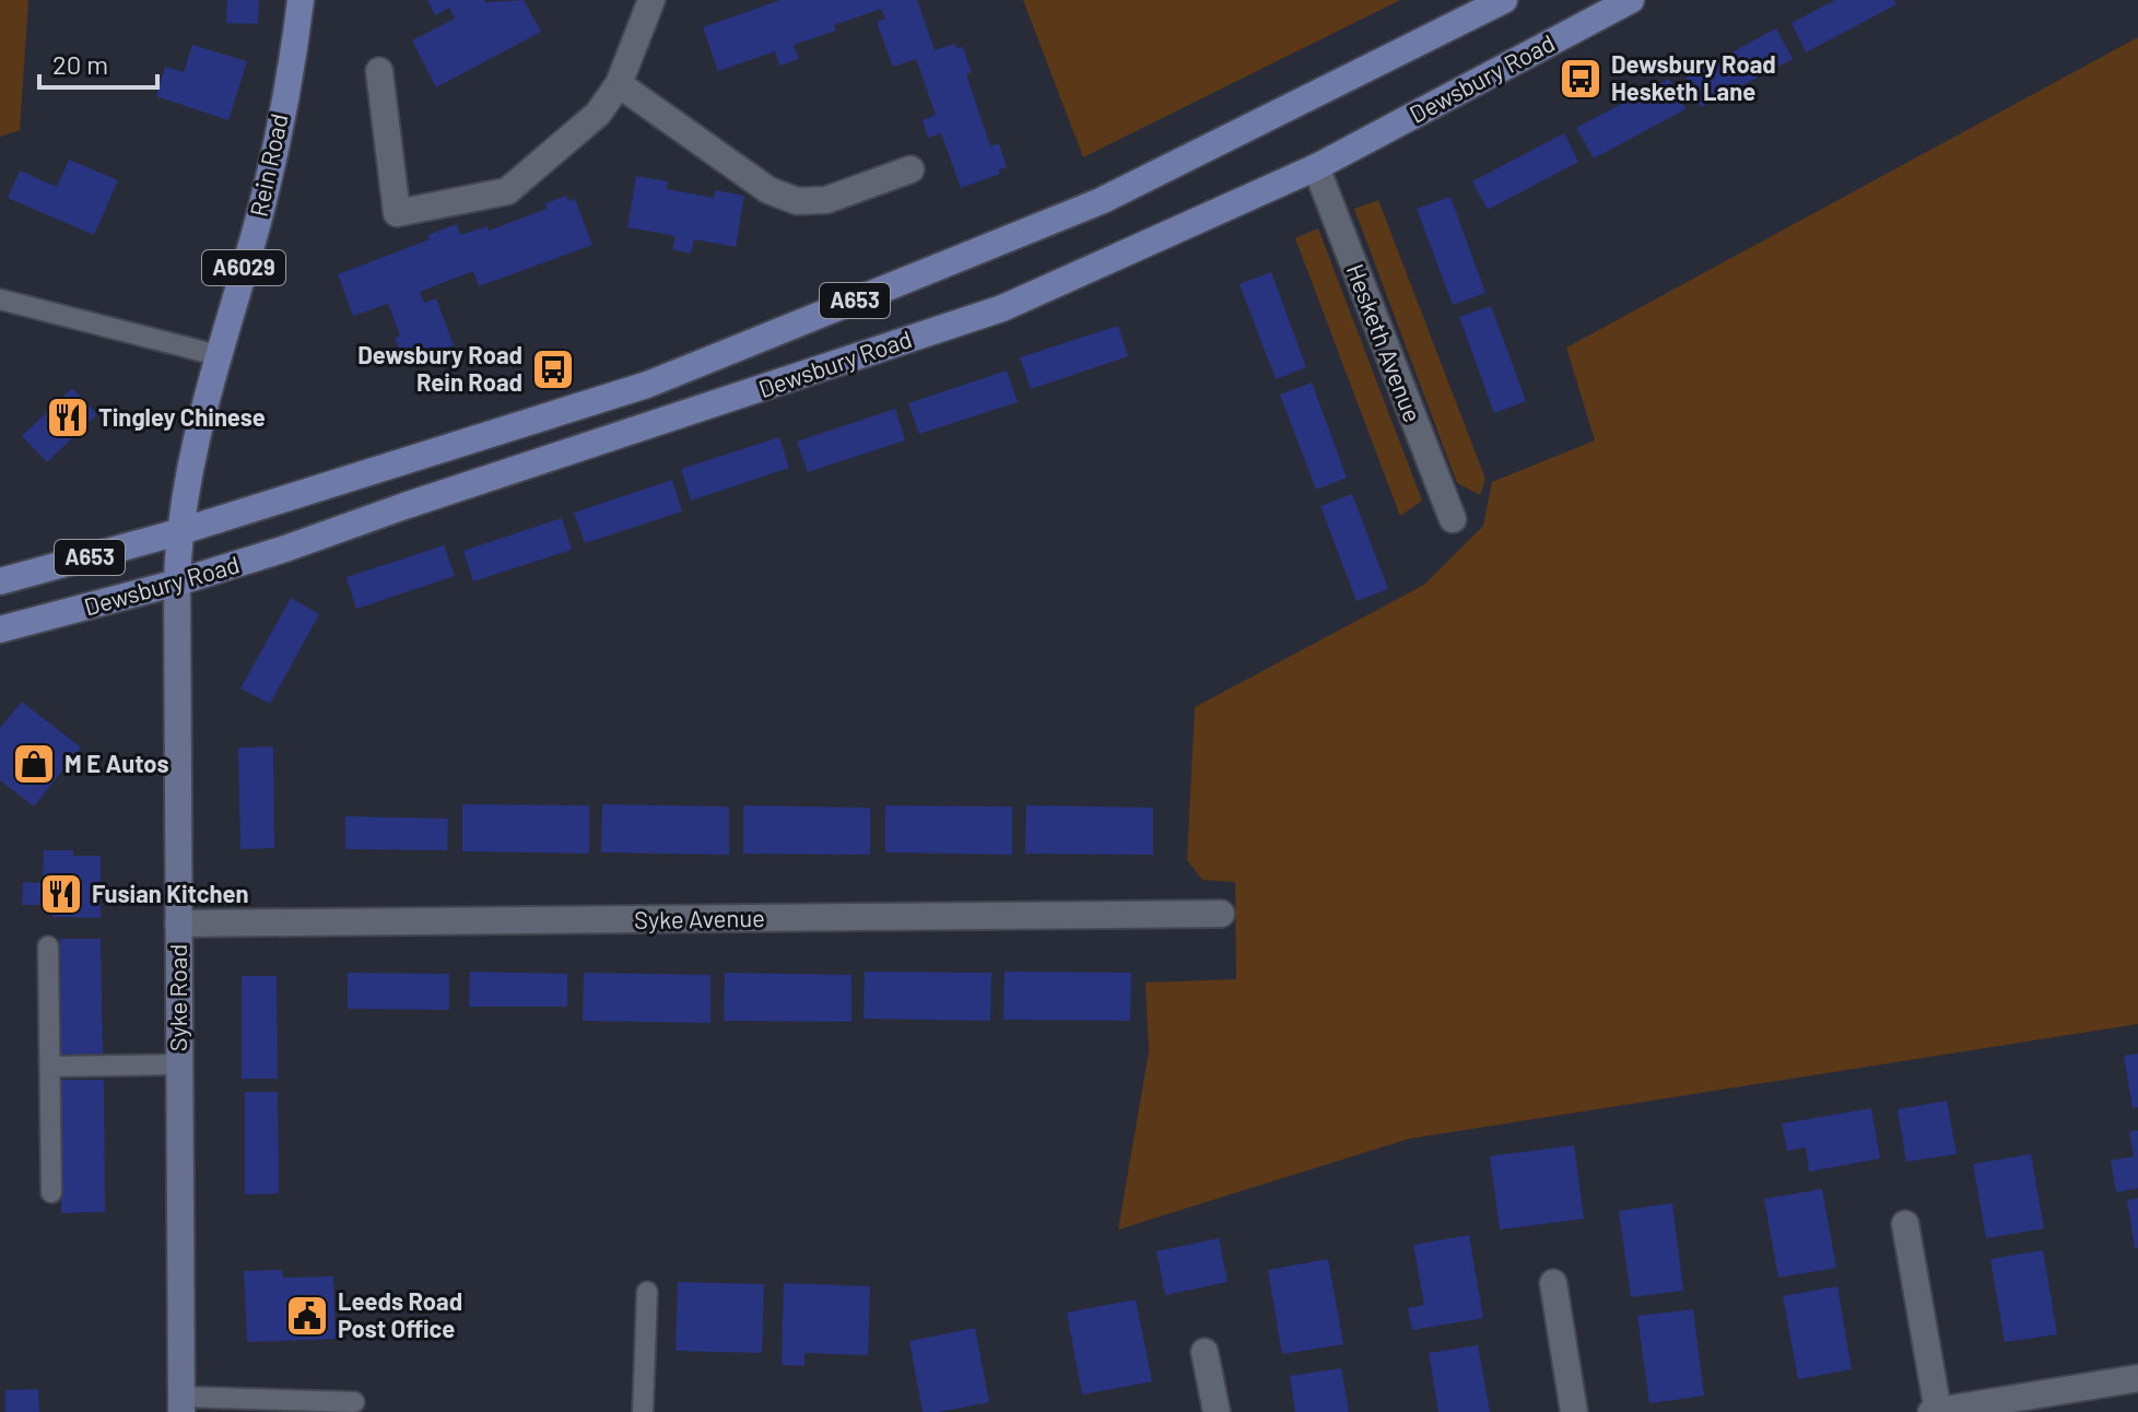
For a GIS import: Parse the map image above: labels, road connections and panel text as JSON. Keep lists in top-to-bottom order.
{
  "streets": {
    "main road": [
      "Dewsbury Road",
      "Rein Road",
      "A6029",
      "A653"
    ],
    "street": ["Hesketh Avenue", "Syke Avenue", "Syke Road"]
  },
  "crossings": [
    ["Dewsbury Road", "Rein Road"],
    ["Dewsbury Road", "Hesketh Avenue"],
    ["Dewsbury Road", "Syke Road"],
    ["Rein Road", "Syke Road"],
    ["Syke Avenue", "Syke Road"]
  ],
  "places": {
    "bus stop": ["Dewsbury Road Hesketh Lane", "Dewsbury Road Rein Road"],
    "restaurant": ["Tingley Chinese", "Fusian Kitchen"],
    "shop": ["M E Autos"],
    "public building": ["Leeds Road Post Office"]
  },
  "scale_bar": "20 m"
}
